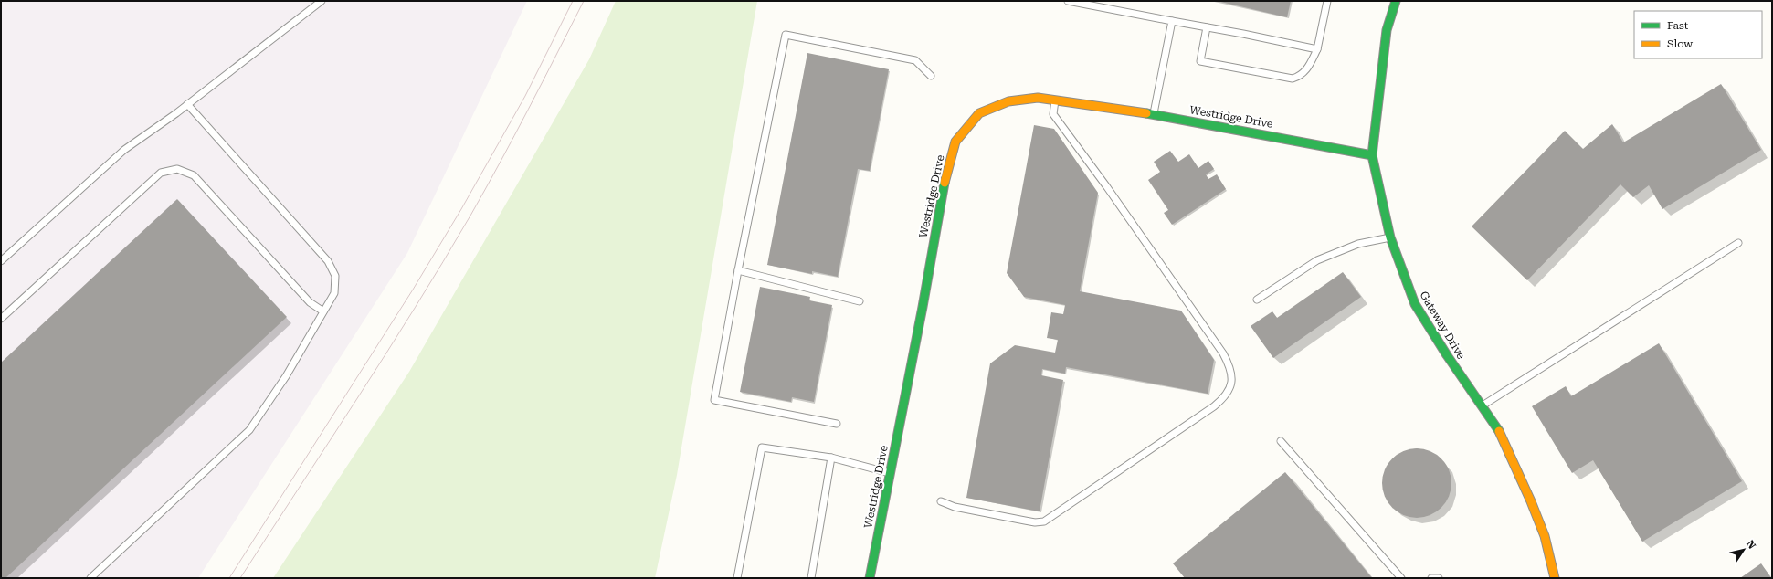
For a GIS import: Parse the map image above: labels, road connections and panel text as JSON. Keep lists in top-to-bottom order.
{
  "streets": {
    "street": ["Westridge Drive", "Gateway Drive"]
  },
  "crossings": [
    ["Westridge Drive", "Gateway Drive"]
  ],
  "legend": ["Fast", "Slow"],
  "north": "top right"
}
